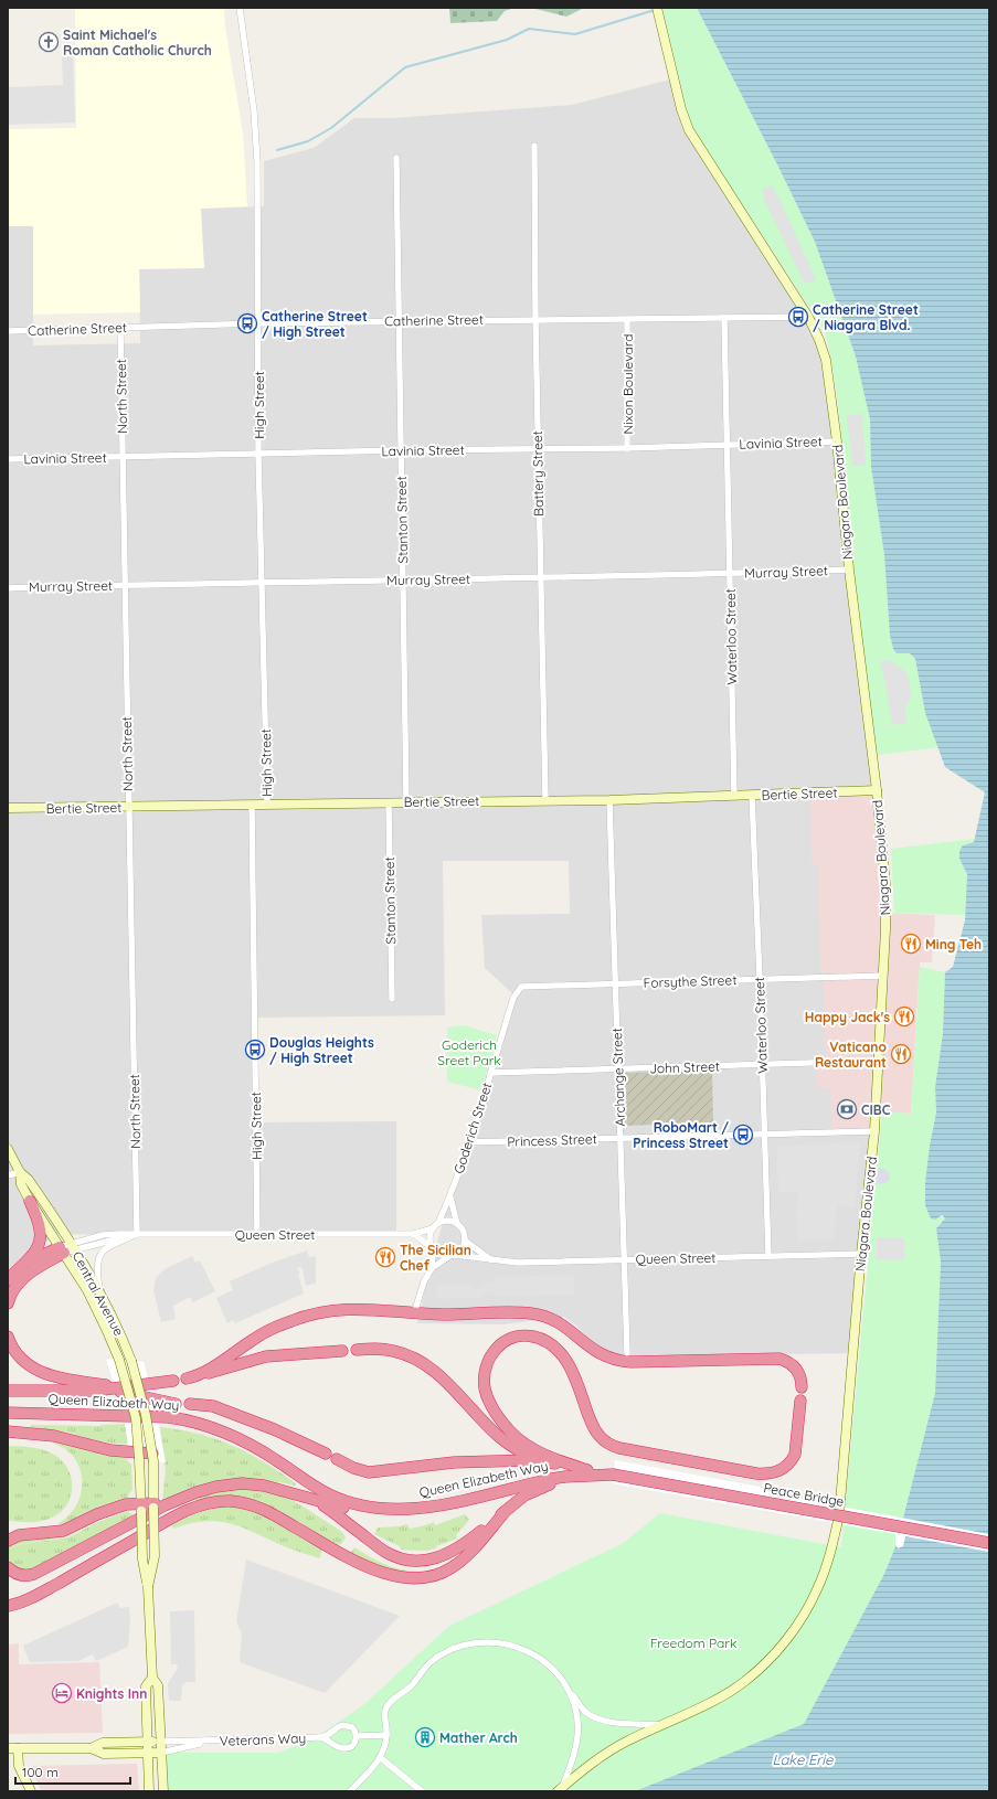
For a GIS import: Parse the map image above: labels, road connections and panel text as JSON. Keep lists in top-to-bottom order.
{
  "streets": {
    "highway": ["Queen Elizabeth Way", "Peace Bridge"],
    "main road": ["Niagara Boulevard", "Bertie Street", "Central Avenue"],
    "street": [
      "Catherine Street",
      "Nixon Boulevard",
      "North Street",
      "High Street",
      "Lavinia Street",
      "Battery Street",
      "Stanton Street",
      "Murray Street",
      "Waterloo Street",
      "Forsythe Street",
      "John Street",
      "Archange Street",
      "Goderich Street",
      "Princess Street",
      "Queen Street",
      "Veterans Way"
    ]
  },
  "crossings": [
    ["Catherine Street", "Nixon Boulevard"],
    ["Catherine Street", "North Street"],
    ["Catherine Street", "High Street"],
    ["Catherine Street", "Battery Street"],
    ["Catherine Street", "Niagara Boulevard"],
    ["Catherine Street", "Stanton Street"],
    ["Catherine Street", "Waterloo Street"],
    ["Nixon Boulevard", "Lavinia Street"],
    ["North Street", "Lavinia Street"],
    ["North Street", "Murray Street"],
    ["North Street", "Bertie Street"],
    ["North Street", "Queen Street"],
    ["High Street", "Lavinia Street"],
    ["High Street", "Murray Street"],
    ["High Street", "Bertie Street"],
    ["High Street", "Queen Street"],
    ["Lavinia Street", "Battery Street"],
    ["Lavinia Street", "Niagara Boulevard"],
    ["Lavinia Street", "Stanton Street"],
    ["Lavinia Street", "Waterloo Street"],
    ["Battery Street", "Murray Street"],
    ["Battery Street", "Bertie Street"],
    ["Niagara Boulevard", "Murray Street"],
    ["Niagara Boulevard", "Bertie Street"],
    ["Niagara Boulevard", "Forsythe Street"],
    ["Niagara Boulevard", "John Street"],
    ["Niagara Boulevard", "Princess Street"],
    ["Niagara Boulevard", "Queen Street"],
    ["Stanton Street", "Murray Street"],
    ["Stanton Street", "Bertie Street"],
    ["Murray Street", "Waterloo Street"],
    ["Waterloo Street", "Bertie Street"],
    ["Waterloo Street", "Forsythe Street"],
    ["Waterloo Street", "John Street"],
    ["Waterloo Street", "Princess Street"],
    ["Waterloo Street", "Queen Street"],
    ["Bertie Street", "Archange Street"],
    ["Forsythe Street", "Archange Street"],
    ["Forsythe Street", "Goderich Street"],
    ["John Street", "Archange Street"],
    ["John Street", "Goderich Street"],
    ["Archange Street", "Princess Street"],
    ["Archange Street", "Queen Street"],
    ["Goderich Street", "Princess Street"],
    ["Goderich Street", "Queen Street"],
    ["Queen Street", "Central Avenue"],
    ["Central Avenue", "Veterans Way"],
    ["Queen Elizabeth Way", "Peace Bridge"]
  ],
  "water": ["Lake Erie"],
  "parks": ["Goderich Sreet Park", "Freedom Park"],
  "places": {
    "church": ["Saint Michael's Roman Catholic Church"],
    "bus stop": [
      "Catherine Street / Niagara Blvd.",
      "Catherine Street / High Street",
      "Douglas Heights / High Street",
      "RoboMart / Princess Street"
    ],
    "restaurant": [
      "Ming Teh",
      "Happy Jack's",
      "Vaticano Restaurant",
      "The Sicilian Chef"
    ],
    "bank": ["CIBC"],
    "hotel": ["Knights Inn"],
    "building": ["Mather Arch"]
  },
  "scale_bar": "100 m"
}
